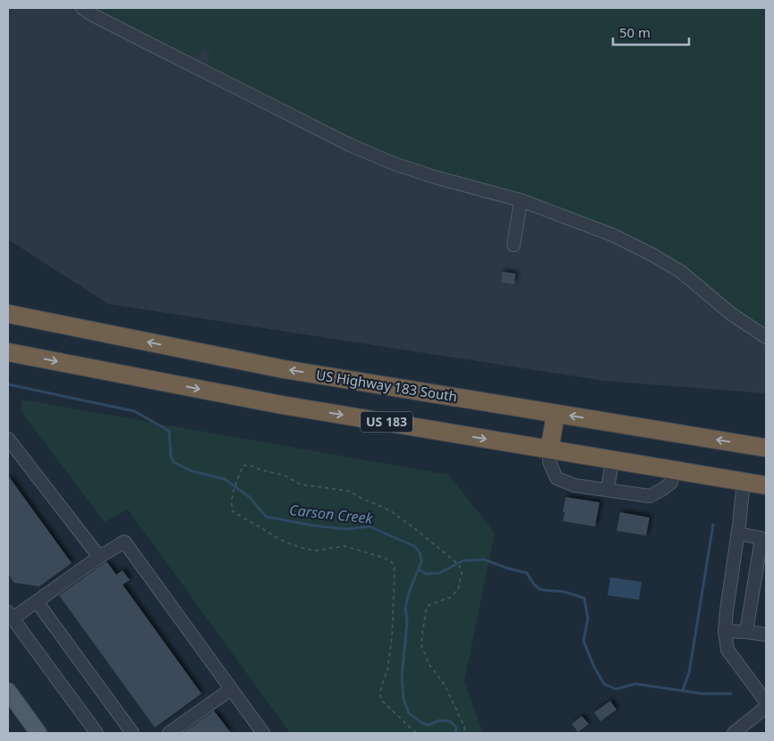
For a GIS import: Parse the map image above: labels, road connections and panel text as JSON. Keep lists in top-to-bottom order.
{
  "streets": {
    "highway": ["US Highway 183 South", "US 183"]
  },
  "water": ["Carson Creek"],
  "scale_bar": "50 m"
}
